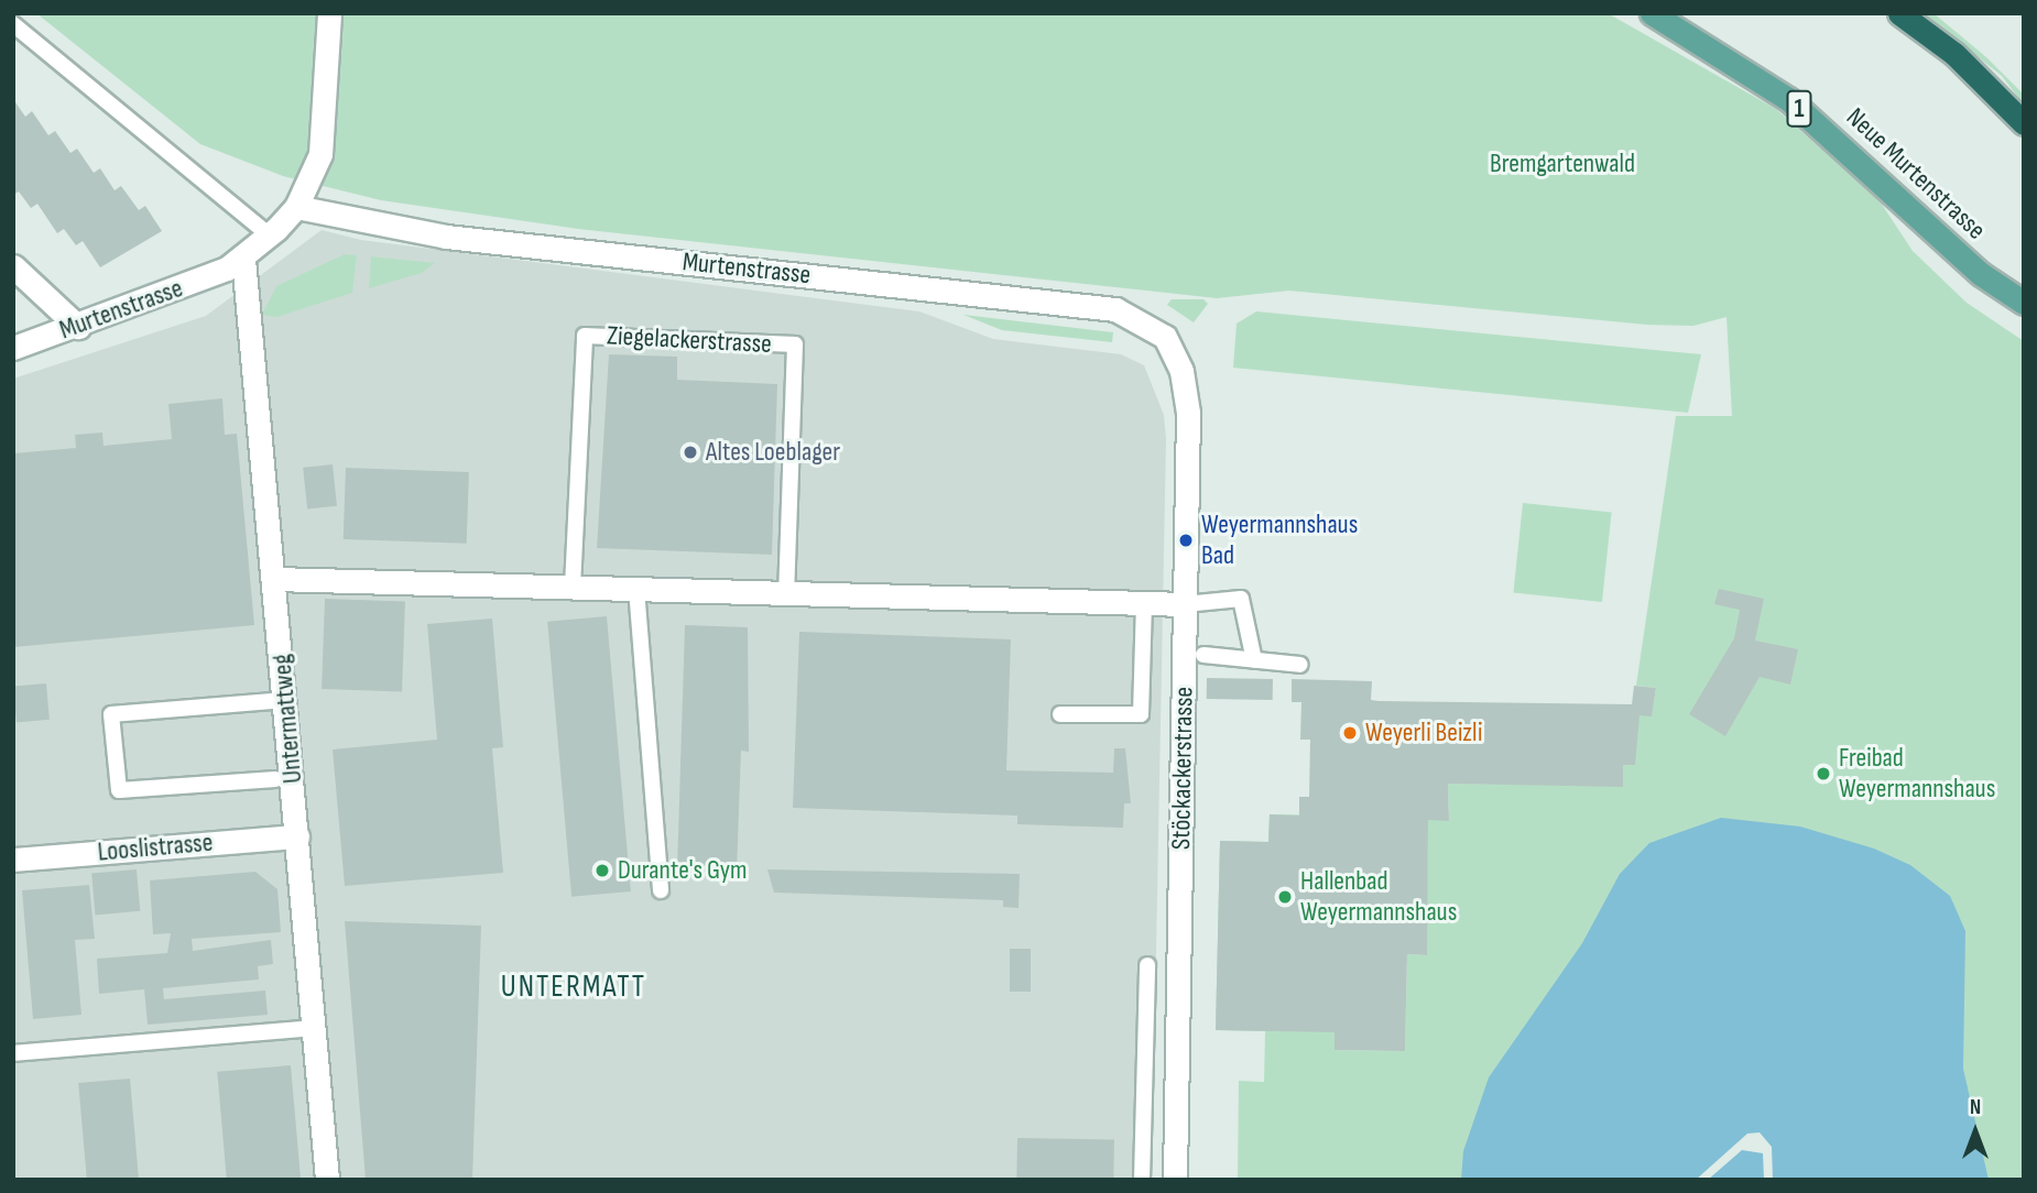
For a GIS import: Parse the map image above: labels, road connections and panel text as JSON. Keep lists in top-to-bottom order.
{
  "streets": {
    "main road": ["1", "Neue Murtenstrasse"],
    "street": [
      "Murtenstrasse",
      "Untermattweg",
      "Stöckackerstrasse",
      "Looslistrasse"
    ],
    "lane": ["Ziegelackerstrasse"]
  },
  "crossings": [
    ["Murtenstrasse", "Untermattweg"],
    ["Murtenstrasse", "Stöckackerstrasse"],
    ["Untermattweg", "Looslistrasse"]
  ],
  "districts": ["UNTERMATT"],
  "parks": ["Bremgartenwald"],
  "places": [
    "Altes Loeblager",
    "Weyermannshaus Bad",
    "Weyerli Beizli",
    "Freibad Weyermannshaus",
    "Durante's Gym",
    "Hallenbad Weyermannshaus"
  ],
  "north": "top"
}
